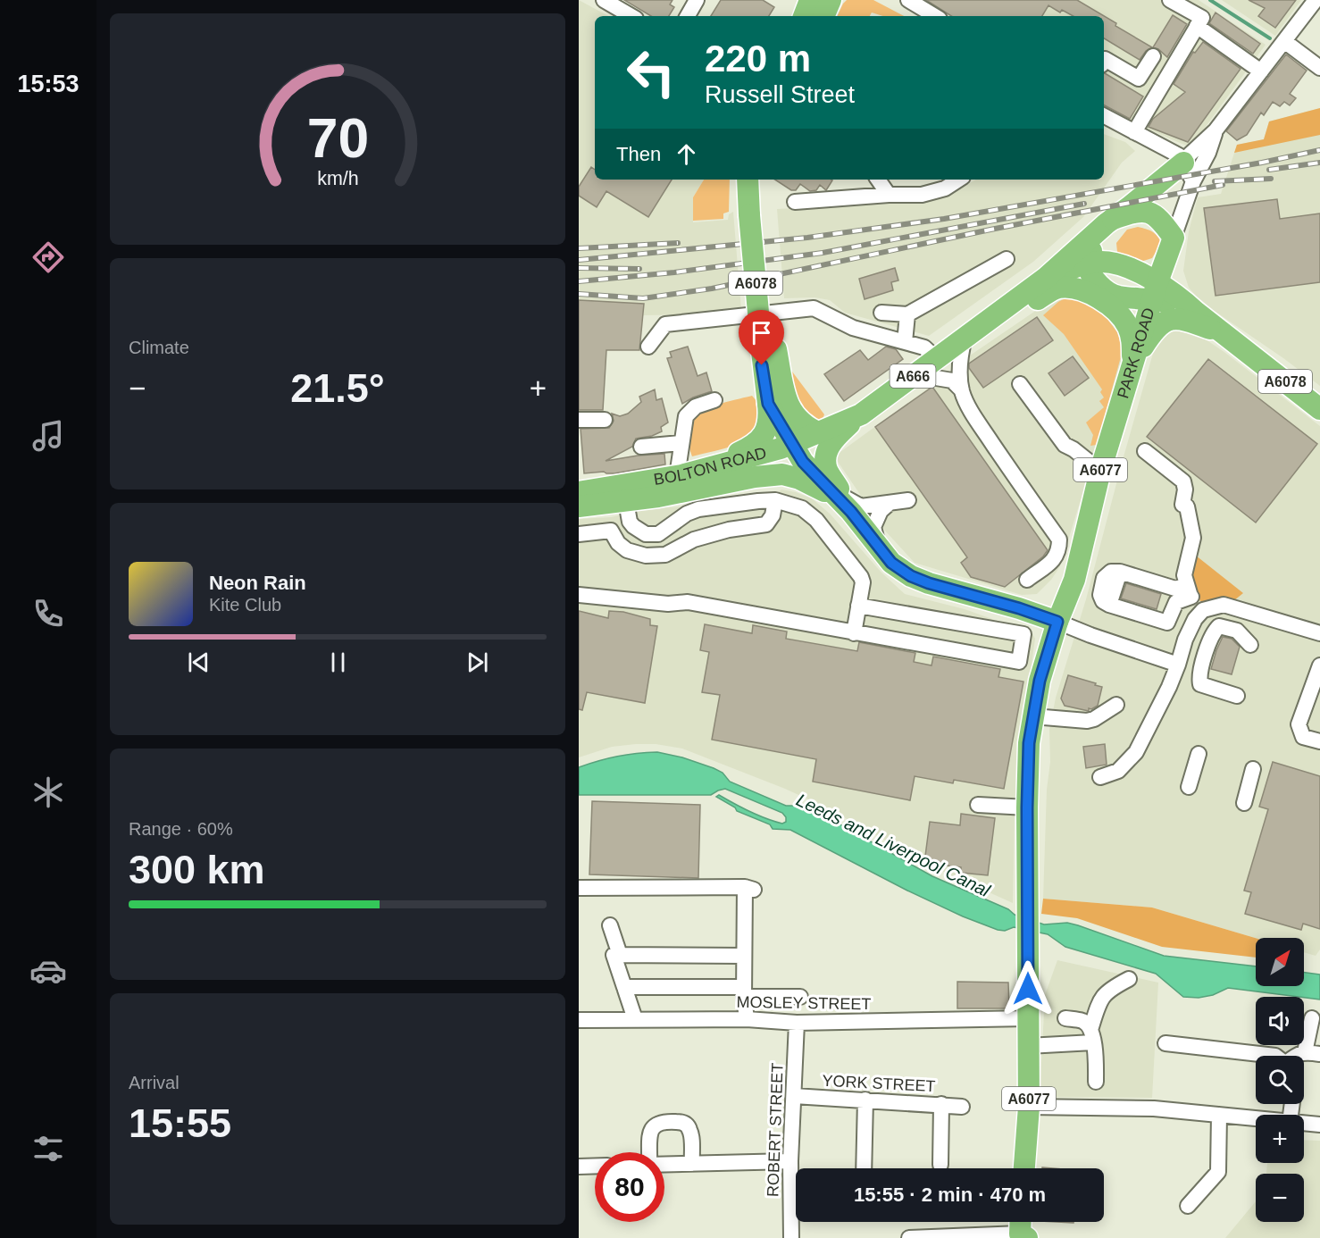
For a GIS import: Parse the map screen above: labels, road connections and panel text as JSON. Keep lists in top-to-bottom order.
{
  "streets": {
    "highway": [
      "A6078",
      "PARK ROAD",
      "A666",
      "BOLTON ROAD",
      "A6077"
    ],
    "street": ["MOSLEY STREET", "YORK STREET", "ROBERT STREET"]
  },
  "crossings": [
    ["A6078", "PARK ROAD"],
    ["A6078", "BOLTON ROAD"],
    ["PARK ROAD", "A6077"],
    ["A6077", "MOSLEY STREET"],
    ["MOSLEY STREET", "ROBERT STREET"],
    ["YORK STREET", "ROBERT STREET"]
  ],
  "water": ["Leeds and Liverpool Canal"],
  "north": "top right",
  "page": {
    "tabs": "15:53",
    "turn": ["220 m", "Russell Street"],
    "then": "Then",
    "tile": [
      "Climate",
      ["Range · 60%", "300 km"],
      ["Arrival", "15:55"]
    ],
    "heat": ["−", "21.5°", "+"],
    "song": ["Neon Rain", "Kite Club"],
    "map_buttons": ["+", "−"],
    "limit": "80",
    "trip": "15:55 · 2 min · 470 m",
    "gauge": ["70", "km/h"]
  }
}
